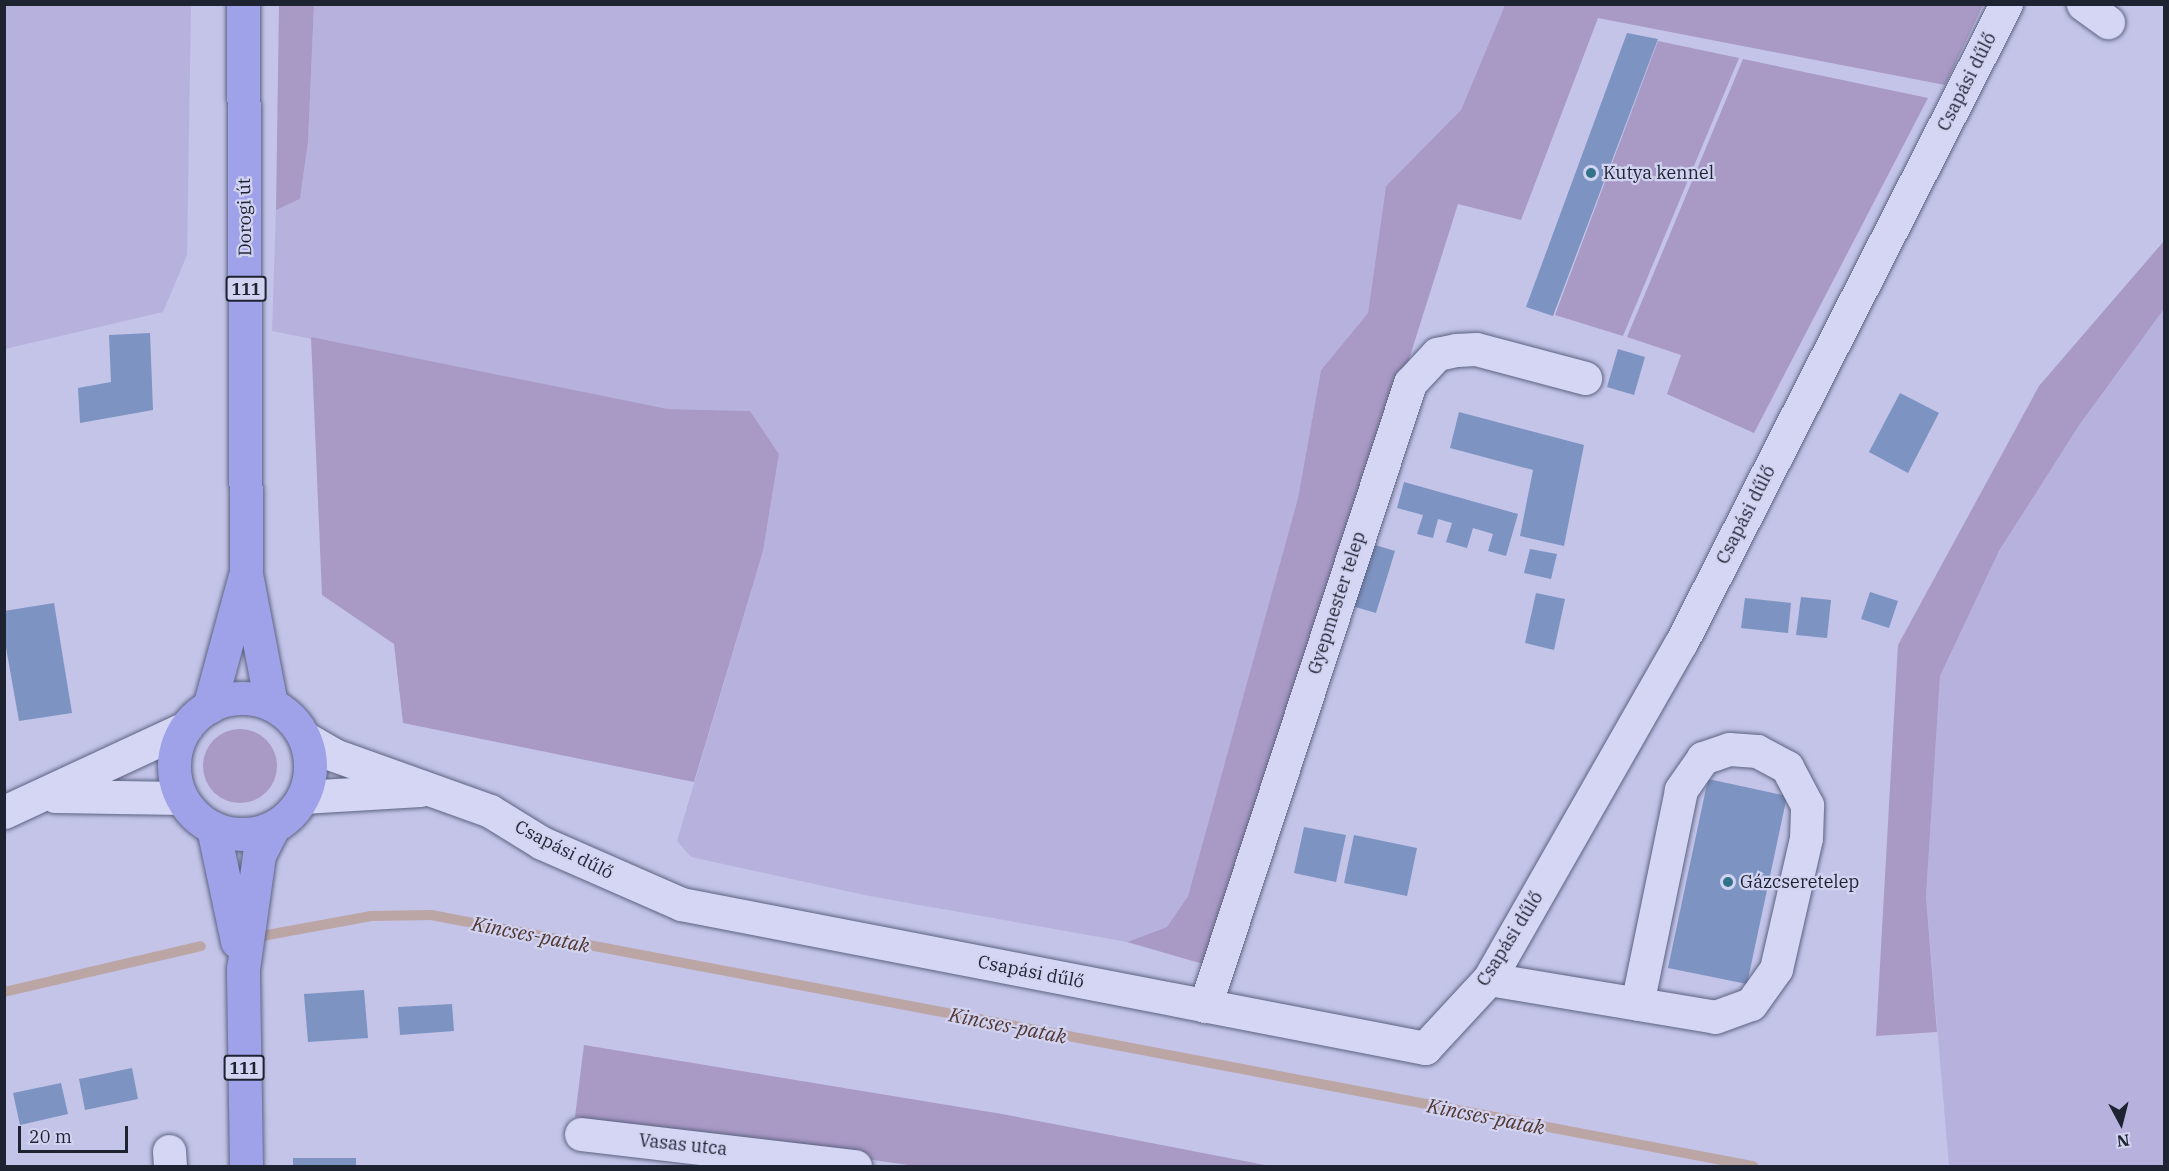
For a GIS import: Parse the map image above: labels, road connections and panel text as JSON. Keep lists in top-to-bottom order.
{
  "streets": {
    "main road": ["Dorogi út", "111"],
    "street": ["Csapási dűlő", "Gyepmester telep", "Vasas utca"]
  },
  "crossings": [
    ["Csapási dűlő", "Dorogi út"],
    ["Csapási dűlő", "111"],
    ["Csapási dűlő", "Gyepmester telep"],
    ["Dorogi út", "111"]
  ],
  "water": ["Kincses-patak"],
  "places": ["Kutya kennel", "Gázcseretelep"],
  "scale_bar": "20 m",
  "north": "bottom"
}
